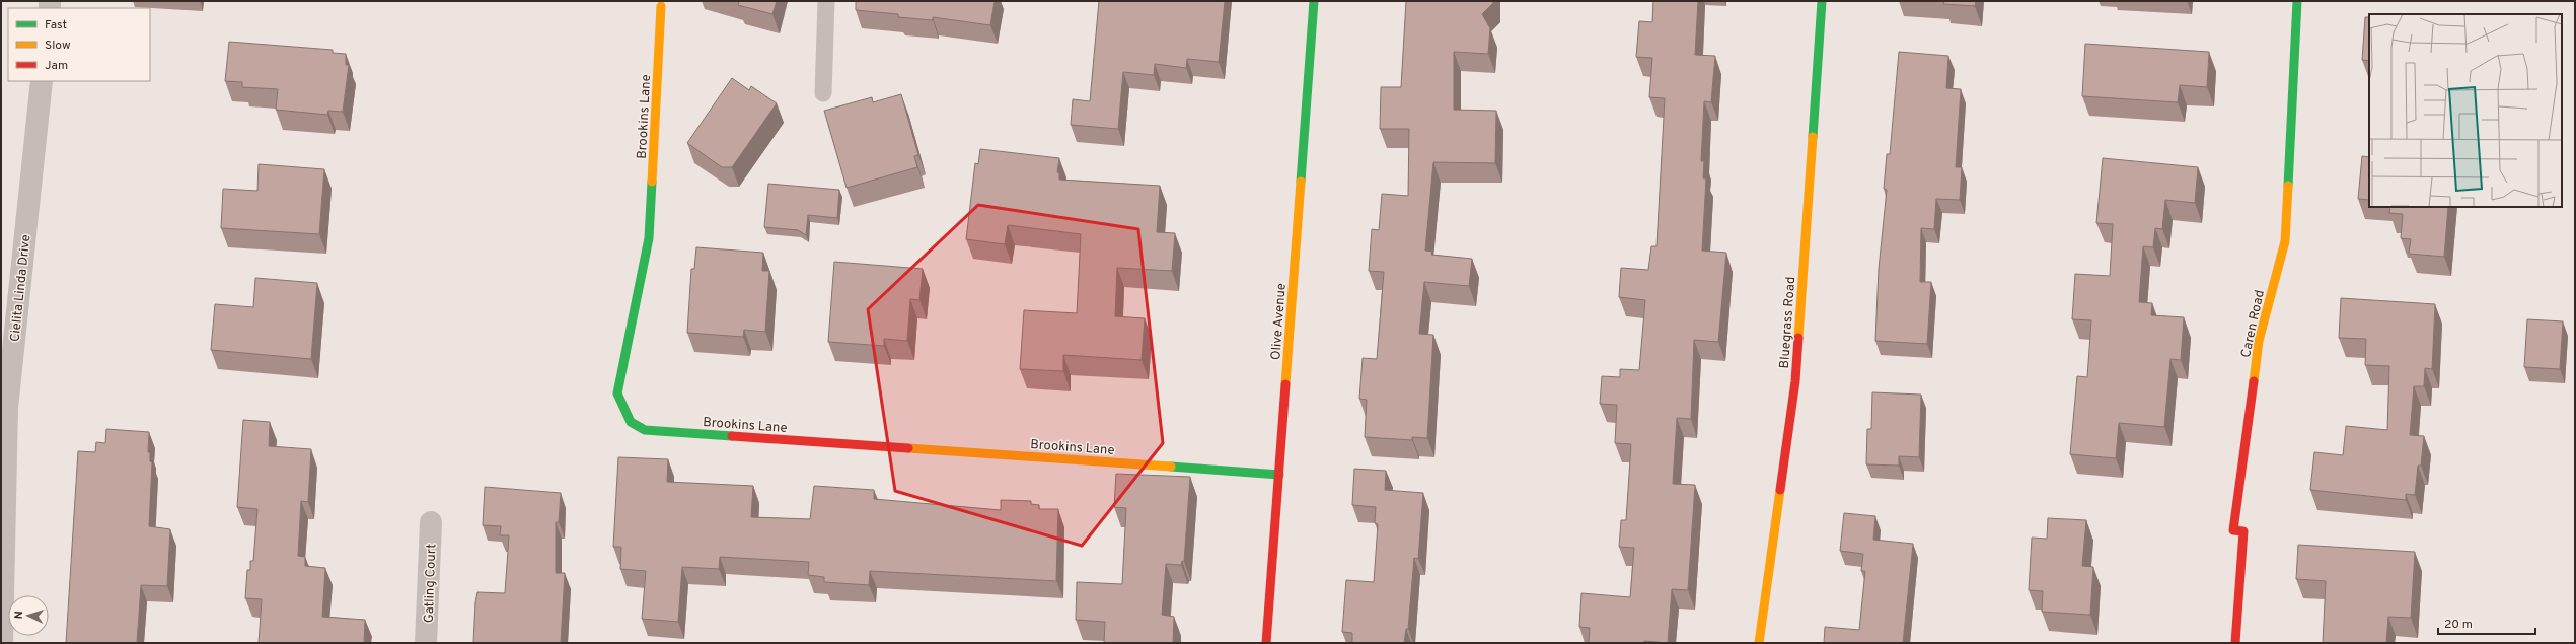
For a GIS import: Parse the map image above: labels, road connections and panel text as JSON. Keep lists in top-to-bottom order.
{
  "streets": {
    "street": [
      "Brookins Lane",
      "Cielita Linda Drive",
      "Olive Avenue",
      "Bluegrass Road",
      "Caren Road",
      "Gatling Court"
    ]
  },
  "crossings": [
    ["Brookins Lane", "Olive Avenue"]
  ],
  "legend": ["Fast", "Slow", "Jam"],
  "scale_bar": "20 m",
  "north": "left"
}
